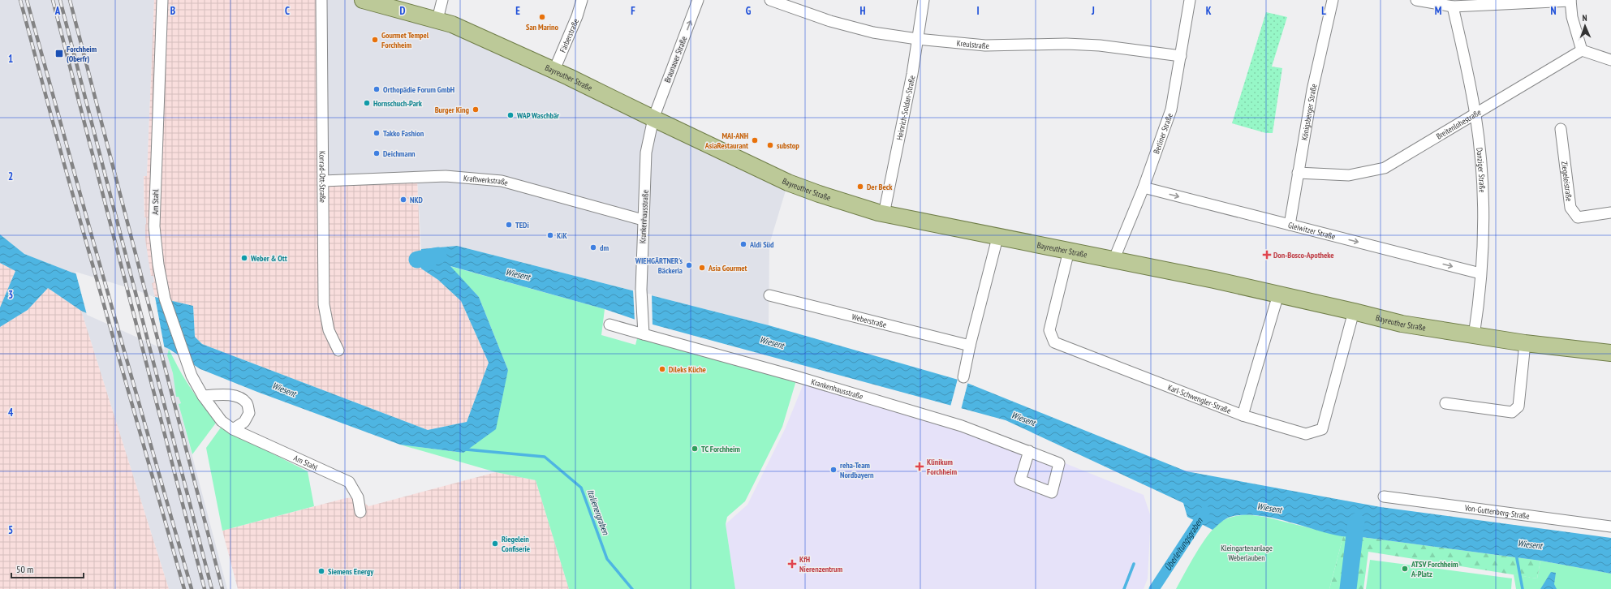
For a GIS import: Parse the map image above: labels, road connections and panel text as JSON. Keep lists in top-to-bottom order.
{
  "streets": {
    "main road": ["Bayreuther Straße"],
    "street": [
      "Färberstraße",
      "Kreulstraße",
      "Braunauer Straße",
      "Heinrich-Soldan-Straße",
      "Königsberger Straße",
      "Breitenlohestraße",
      "Berliner Straße",
      "Danziger Straße",
      "Konrad-Ott-Straße",
      "Kraftwerkstraße",
      "Ziegeleistraße",
      "Am Stahl",
      "Krankenhausstraße",
      "Gleiwitzer Straße",
      "Weberstraße",
      "Karl-Schwengler-Straße",
      "Von-Guttenberg-Straße"
    ]
  },
  "crossings": [
    ["Färberstraße", "Bayreuther Straße"],
    ["Kreulstraße", "Heinrich-Soldan-Straße"],
    ["Kreulstraße", "Berliner Straße"],
    ["Braunauer Straße", "Bayreuther Straße"],
    ["Braunauer Straße", "Krankenhausstraße"],
    ["Bayreuther Straße", "Heinrich-Soldan-Straße"],
    ["Bayreuther Straße", "Berliner Straße"],
    ["Bayreuther Straße", "Danziger Straße"],
    ["Bayreuther Straße", "Krankenhausstraße"],
    ["Bayreuther Straße", "Karl-Schwengler-Straße"],
    ["Königsberger Straße", "Breitenlohestraße"],
    ["Königsberger Straße", "Gleiwitzer Straße"],
    ["Breitenlohestraße", "Danziger Straße"],
    ["Berliner Straße", "Gleiwitzer Straße"],
    ["Danziger Straße", "Gleiwitzer Straße"],
    ["Konrad-Ott-Straße", "Kraftwerkstraße"],
    ["Kraftwerkstraße", "Krankenhausstraße"]
  ],
  "one_way": ["Braunauer Straße", "Gleiwitzer Straße"],
  "water": ["Wiesent", "Italienergraben", "Überleitungsgraben"],
  "parks": ["Kleingartenanlage Weberlauben"],
  "places": {
    "other": [
      "San Marino",
      "Gourmet Tempel Forchheim",
      "Orthopädie Forum GmbH",
      "Hornschuch-Park",
      "Burger King",
      "WAP Waschbär",
      "Takko Fashion",
      "MAI-ANH AsiaRestaurant",
      "substop",
      "Deichmann",
      "Der Beck",
      "NKD",
      "TEDi",
      "KiK",
      "Aldi Süd",
      "dm",
      "Weber & Ott",
      "WIEHGÄRTNER's Bäckeria",
      "Asia Gourmet",
      "Dileks Küche",
      "TC Forchheim",
      "reha-Team Nordbayern",
      "Riegelein Confiserie",
      "ATSV Forchheim A-Platz",
      "Siemens Energy"
    ],
    "transit": ["Forchheim (Oberfr)"],
    "health": ["Don-Bosco-Apotheke", "Klinikum Forchheim", "KfH Nierenzentrum"]
  },
  "scale_bar": "50 m",
  "north": "top",
  "grid": {
    "columns": [
      "A",
      "B",
      "C",
      "D",
      "E",
      "F",
      "G",
      "H",
      "I",
      "J",
      "K",
      "L",
      "M",
      "N"
    ],
    "rows": [
      "1",
      "2",
      "3",
      "4",
      "5"
    ]
  }
}
